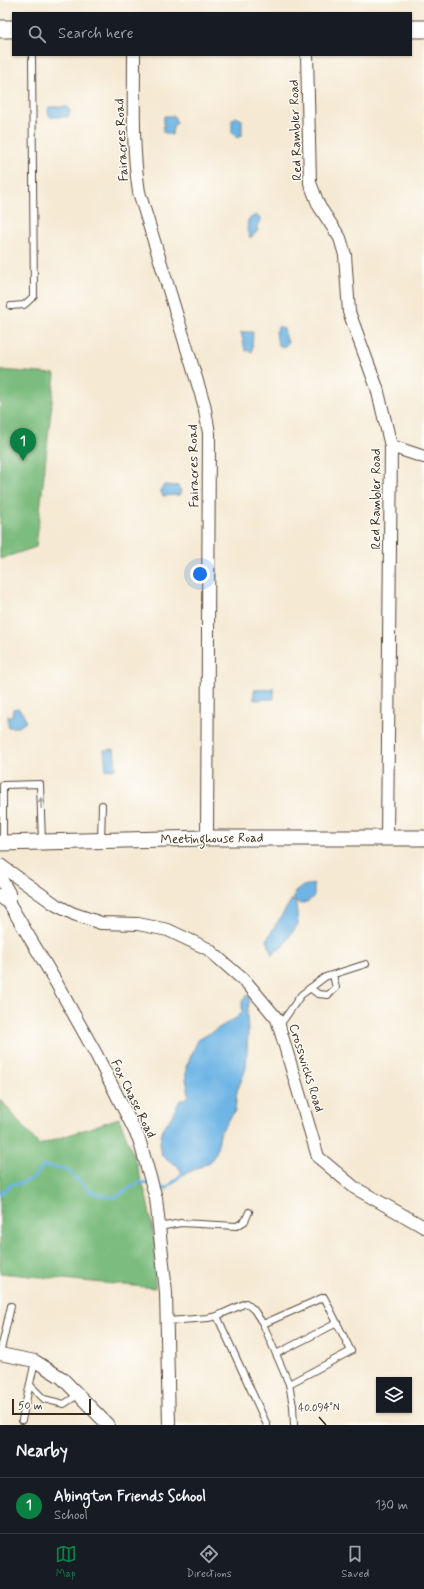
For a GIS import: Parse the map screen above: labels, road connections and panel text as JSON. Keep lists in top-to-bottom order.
{
  "streets": {
    "street": [
      "Red Rambler Road",
      "Fairacres Road",
      "Meetinghouse Road",
      "Crosswicks Road",
      "Fox Chase Road"
    ]
  },
  "crossings": [
    ["Red Rambler Road", "Meetinghouse Road"],
    ["Fairacres Road", "Meetinghouse Road"],
    ["Crosswicks Road", "Fox Chase Road"]
  ],
  "scale_bar": "50 m",
  "page": {
    "search": "Search here",
    "pins": "1",
    "scale": "50 m",
    "heading": "Nearby",
    "list": [
      {
        "mark": "1",
        "name": "Abington Friends School",
        "note": "School",
        "value": "130 m"
      }
    ],
    "nav": ["Map", "Directions", "Saved"]
  },
  "coordinates": ["40.094°N"]
}
